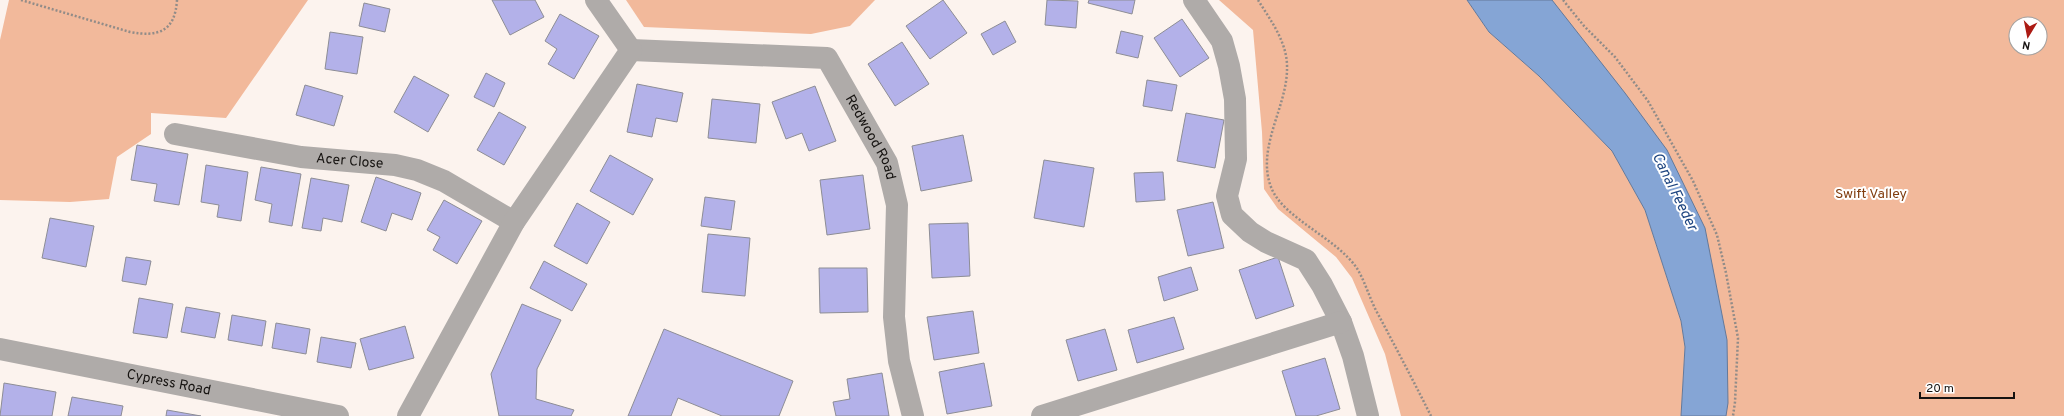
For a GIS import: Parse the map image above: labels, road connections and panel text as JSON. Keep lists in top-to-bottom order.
{
  "streets": {
    "street": ["Redwood Road", "Acer Close", "Cypress Road"]
  },
  "water": ["Canal Feeder"],
  "parks": ["Swift Valley"],
  "scale_bar": "20 m",
  "north": "bottom"
}
